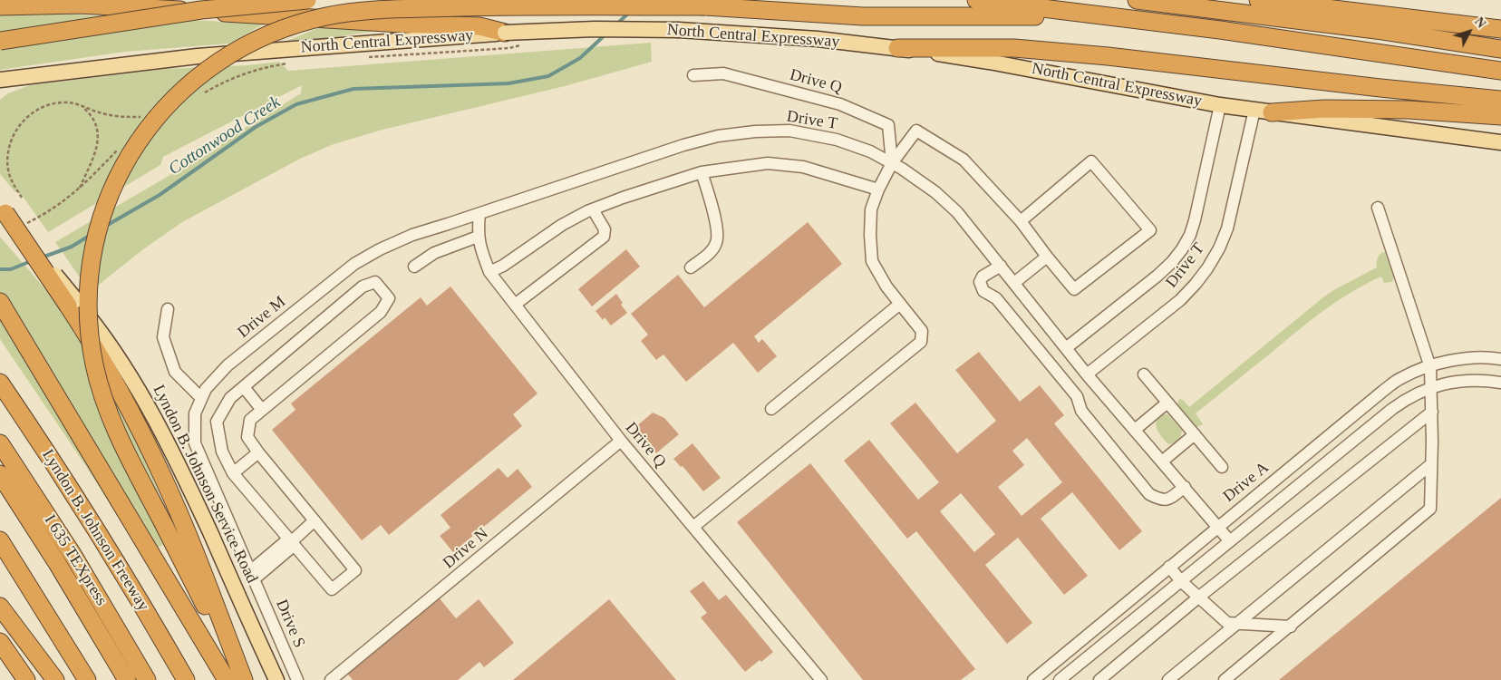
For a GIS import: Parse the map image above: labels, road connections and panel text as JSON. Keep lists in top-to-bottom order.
{
  "streets": {
    "highway": ["Lyndon B. Johnson Freeway", "I 635 TEXpress"],
    "main road": ["North Central Expressway", "Lyndon B. Johnson Service Road"],
    "lane": [
      "Drive Q",
      "Drive T",
      "Drive M",
      "Drive A",
      "Drive N",
      "Drive S"
    ]
  },
  "crossings": [
    ["North Central Expressway", "Drive T"],
    ["Drive Q", "Drive T"],
    ["Drive Q", "Drive M"],
    ["Drive Q", "Drive N"],
    ["Drive T", "Drive M"],
    ["Drive T", "Drive A"],
    ["Drive M", "Drive S"]
  ],
  "water": ["Cottonwood Creek"],
  "north": "top right"
}
